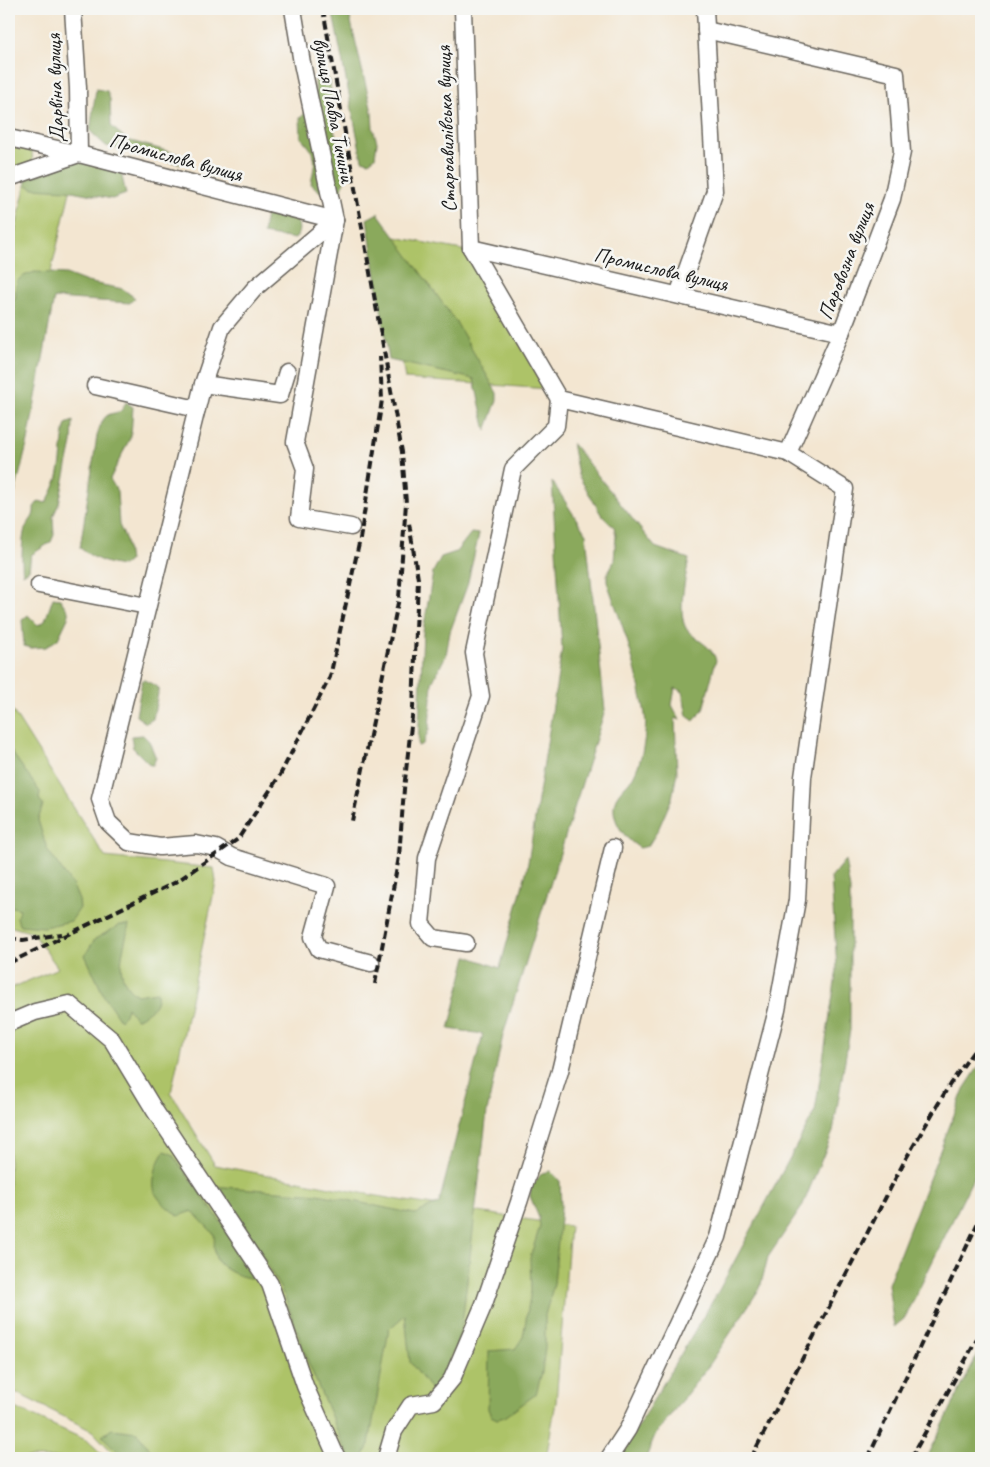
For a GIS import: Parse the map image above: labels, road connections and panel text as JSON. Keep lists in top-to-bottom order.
{
  "streets": {
    "street": [
      "Дарвіна вулиця",
      "вулиця Павла Тичини",
      "Староавилівська вулиця",
      "Промислова вулиця",
      "Паровозна вулиця"
    ]
  },
  "crossings": [
    ["Дарвіна вулиця", "Промислова вулиця"],
    ["вулиця Павла Тичини", "Промислова вулиця"],
    ["Староавилівська вулиця", "Промислова вулиця"],
    ["Промислова вулиця", "Паровозна вулиця"]
  ]
}
